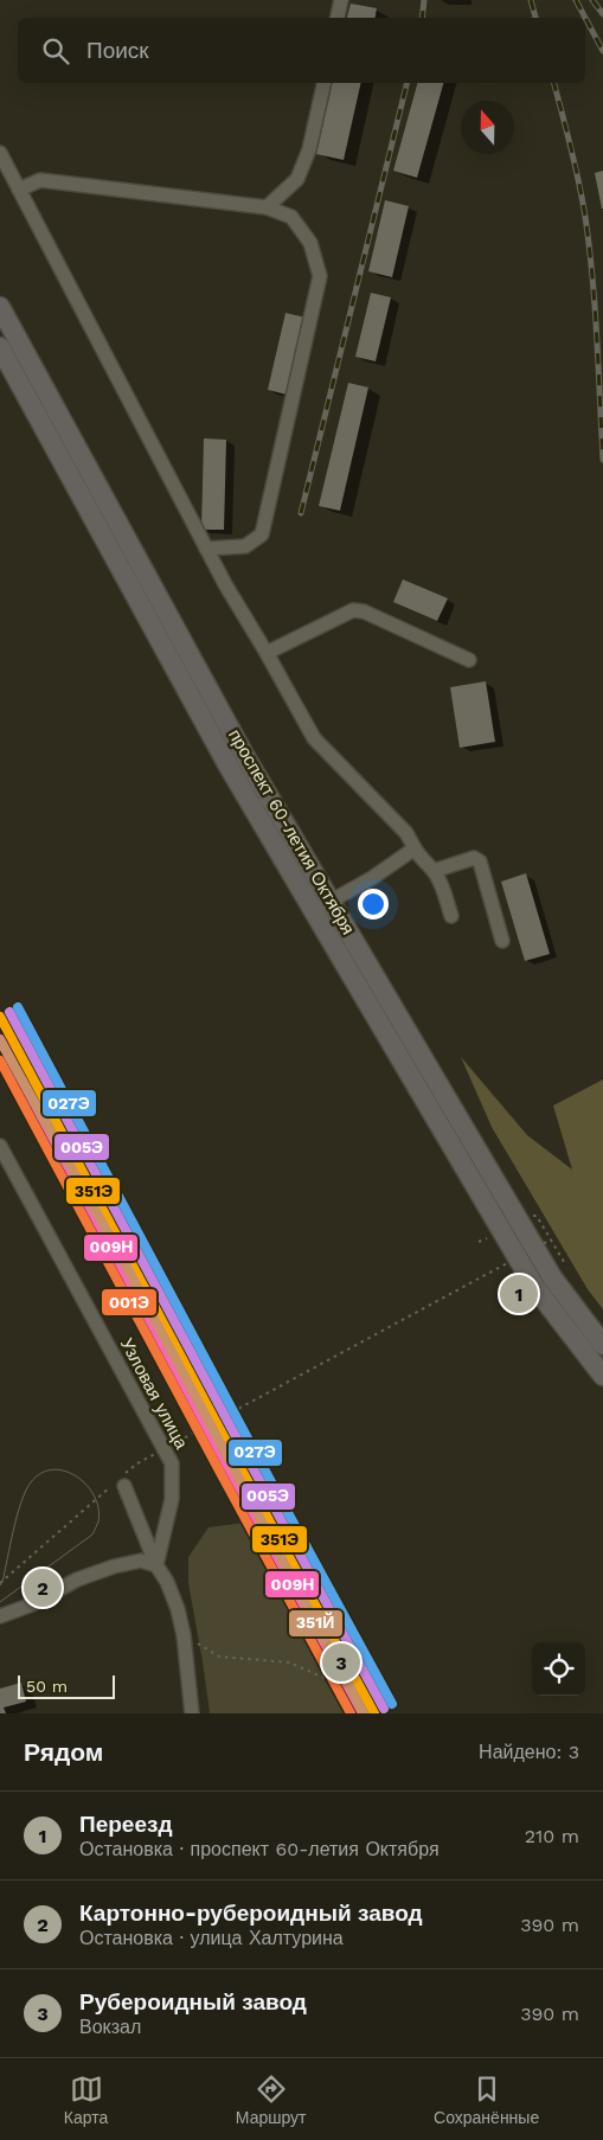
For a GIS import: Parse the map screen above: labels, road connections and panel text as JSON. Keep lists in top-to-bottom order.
{
  "streets": {
    "highway": ["проспект 60-летия Октября"],
    "street": ["Узловая улица"]
  },
  "lines": [
    "transit line 027Э",
    "transit line 005Э",
    "transit line 351Э",
    "transit line 009Н",
    "transit line 351Й",
    "transit line 001Э"
  ],
  "scale_bar": "50 m",
  "north": "top",
  "page": {
    "search": "Поиск",
    "pins": ["1", "2", "3"],
    "scale": "50 m",
    "heading": ["Рядом", "Найдено: 3"],
    "list": [
      {
        "mark": "1",
        "name": "Переезд",
        "note": "Остановка · проспект 60-летия Октября",
        "value": "210 m"
      },
      {
        "mark": "2",
        "name": "Картонно-рубероидный завод",
        "note": "Остановка · улица Халтурина",
        "value": "390 m"
      },
      {
        "mark": "3",
        "name": "Рубероидный завод",
        "note": "Вокзал",
        "value": "390 m"
      }
    ],
    "nav": ["Карта", "Маршрут", "Сохранённые"]
  }
}
